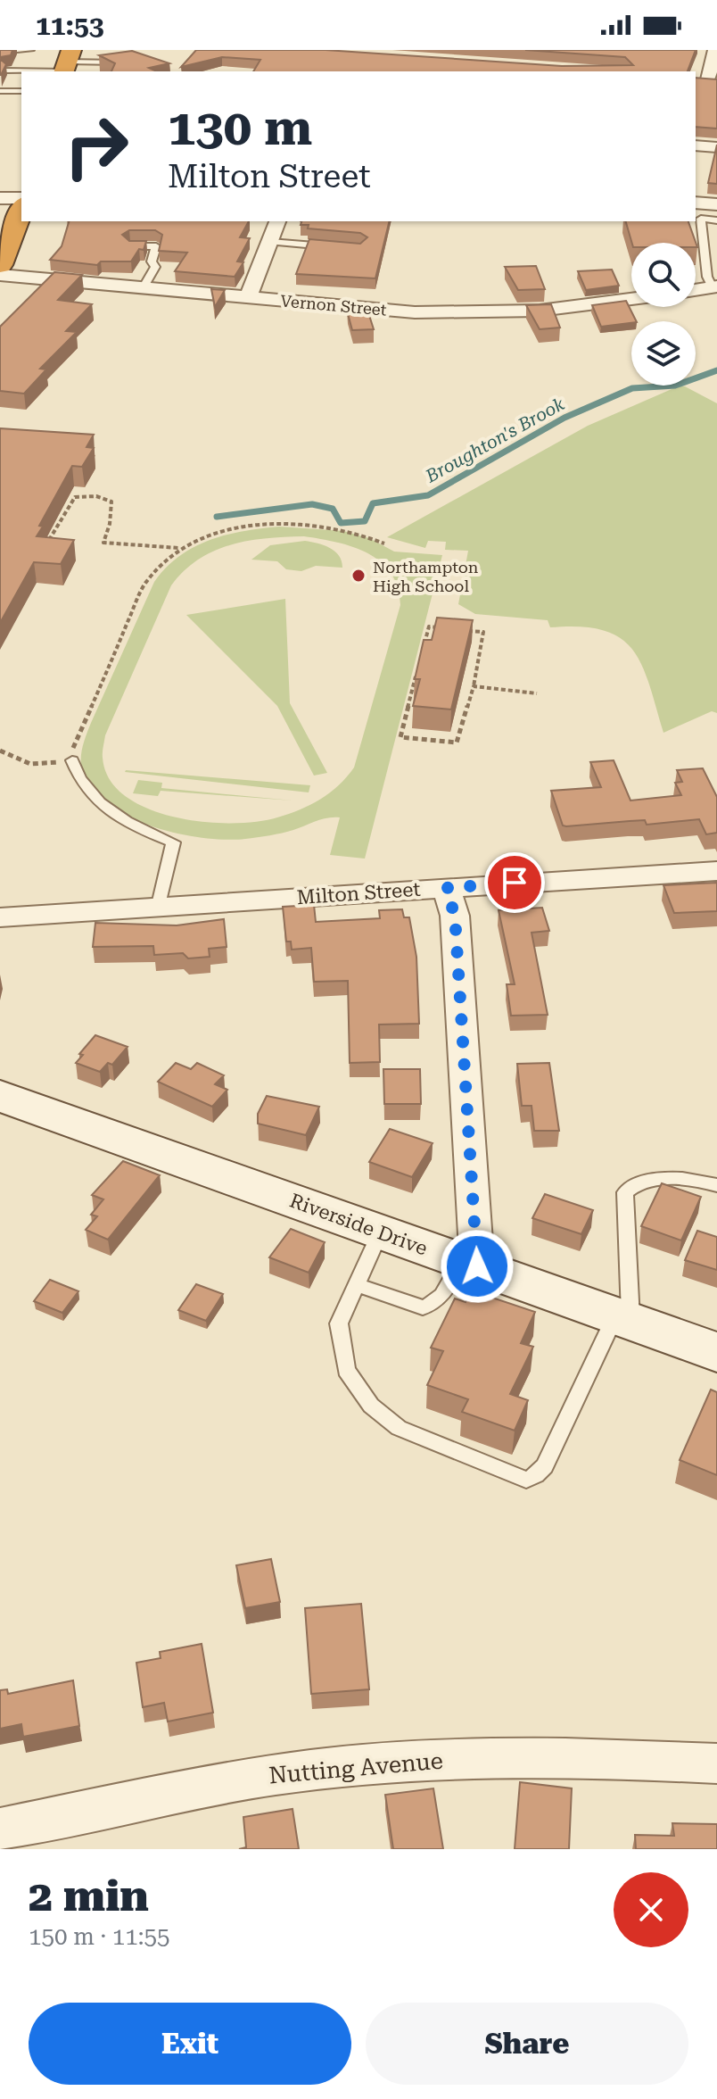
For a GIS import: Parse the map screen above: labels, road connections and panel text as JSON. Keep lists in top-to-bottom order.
{
  "streets": {
    "street": [
      "Vernon Street",
      "Milton Street",
      "Riverside Drive",
      "Nutting Avenue"
    ]
  },
  "water": ["Broughton's Brook"],
  "places": ["Northampton High School"],
  "page": {
    "status": "11:53",
    "turn": ["130 m", "Milton Street"],
    "heading": ["2 min", "150 m · 11:55"],
    "buttons": ["Exit", "Share"]
  }
}
